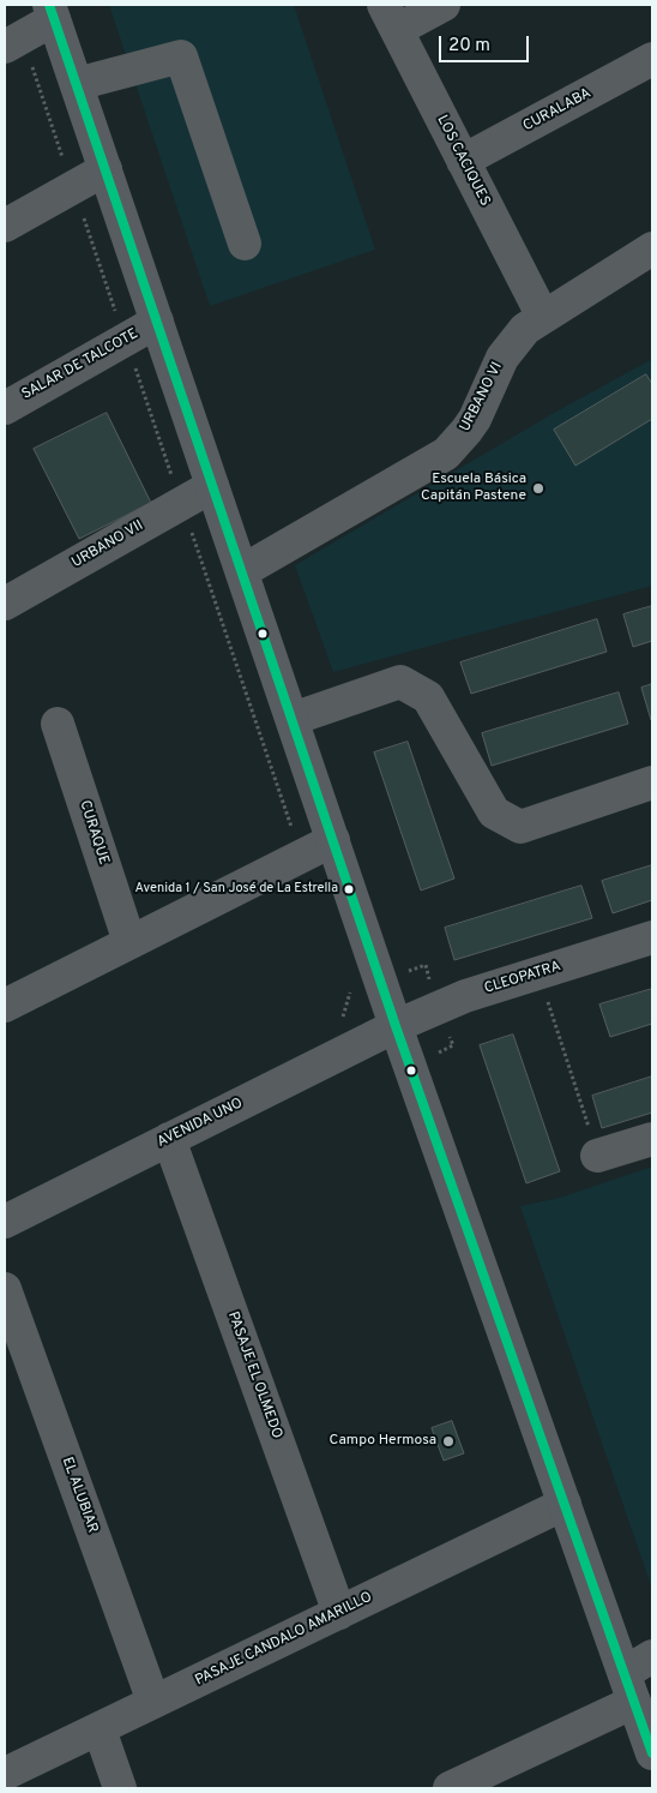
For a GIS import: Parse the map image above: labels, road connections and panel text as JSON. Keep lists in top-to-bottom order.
{
  "streets": {
    "street": [
      "CURALABA",
      "LOS CACIQUES",
      "SALAR DE TALCOTE",
      "URBANO VI",
      "URBANO VII",
      "CURAQUE",
      "CLEOPATRA",
      "AVENIDA UNO",
      "PASAJE EL OLMEDO",
      "EL ALUBIAR",
      "PASAJE CANDALO AMARILLO"
    ]
  },
  "crossings": [
    ["CURALABA", "LOS CACIQUES"],
    ["LOS CACIQUES", "URBANO VI"],
    ["CLEOPATRA", "AVENIDA UNO"],
    ["AVENIDA UNO", "PASAJE EL OLMEDO"],
    ["PASAJE EL OLMEDO", "PASAJE CANDALO AMARILLO"],
    ["EL ALUBIAR", "PASAJE CANDALO AMARILLO"]
  ],
  "places": ["Escuela Básica Capitán Pastene", "Avenida 1 / San José de La Estrella", "Campo Hermosa"],
  "scale_bar": "20 m"
}
